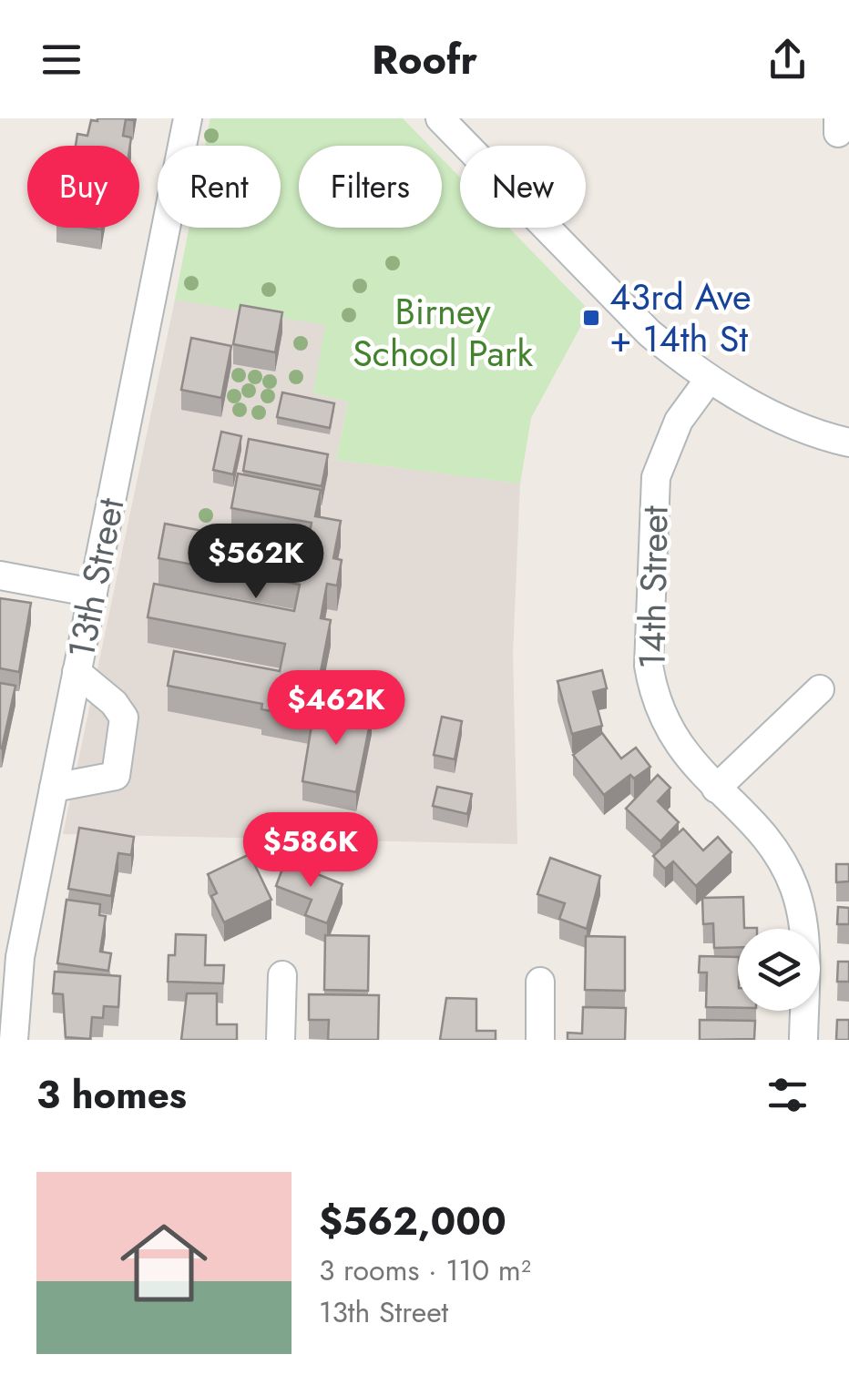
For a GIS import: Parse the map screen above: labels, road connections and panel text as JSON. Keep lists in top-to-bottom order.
{
  "streets": {
    "street": ["13th Street", "14th Street"]
  },
  "parks": ["Birney School Park"],
  "places": {
    "transit": ["43rd Ave + 14th St"]
  },
  "page": {
    "header": "Roofr",
    "chip": [
      "Buy",
      "Rent",
      "Filters",
      "New"
    ],
    "price": ["$562K", "$462K", "$586K"],
    "heading": "3 homes",
    "list": [
      {
        "name": "$562,000",
        "note": "3 rooms · 110 m² · 13th Street"
      }
    ]
  }
}
